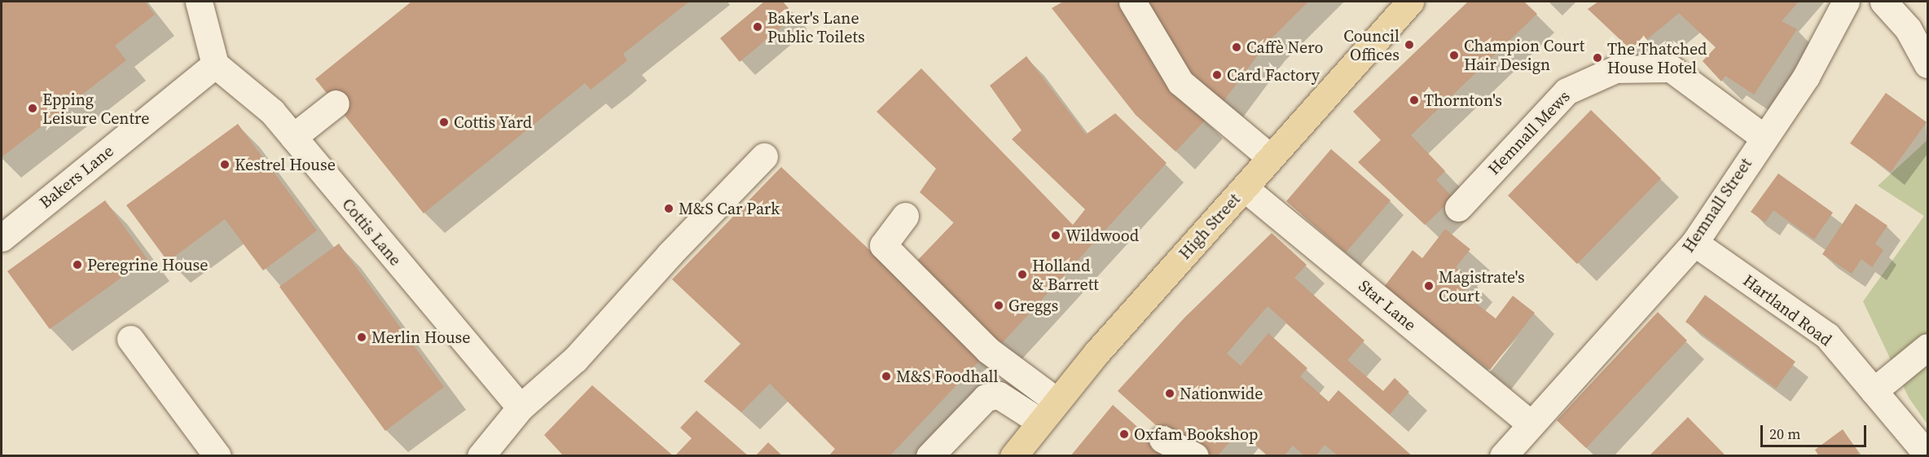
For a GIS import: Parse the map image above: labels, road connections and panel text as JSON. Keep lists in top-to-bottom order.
{
  "streets": {
    "main road": ["High Street"],
    "street": [
      "Hemnall Mews",
      "Bakers Lane",
      "Hemnall Street",
      "Cottis Lane",
      "Star Lane",
      "Hartland Road"
    ]
  },
  "crossings": [
    ["Hemnall Mews", "Hemnall Street"],
    ["Bakers Lane", "Cottis Lane"],
    ["Hemnall Street", "Star Lane"],
    ["Hemnall Street", "Hartland Road"],
    ["High Street", "Star Lane"]
  ],
  "places": [
    "Baker's Lane Public Toilets",
    "Council Offices",
    "Caffè Nero",
    "Champion Court Hair Design",
    "The Thatched House Hotel",
    "Card Factory",
    "Thornton's",
    "Epping Leisure Centre",
    "Cottis Yard",
    "Kestrel House",
    "M&S Car Park",
    "Wildwood",
    "Peregrine House",
    "Holland & Barrett",
    "Magistrate's Court",
    "Greggs",
    "Merlin House",
    "M&S Foodhall",
    "Nationwide",
    "Oxfam Bookshop"
  ],
  "scale_bar": "20 m"
}
